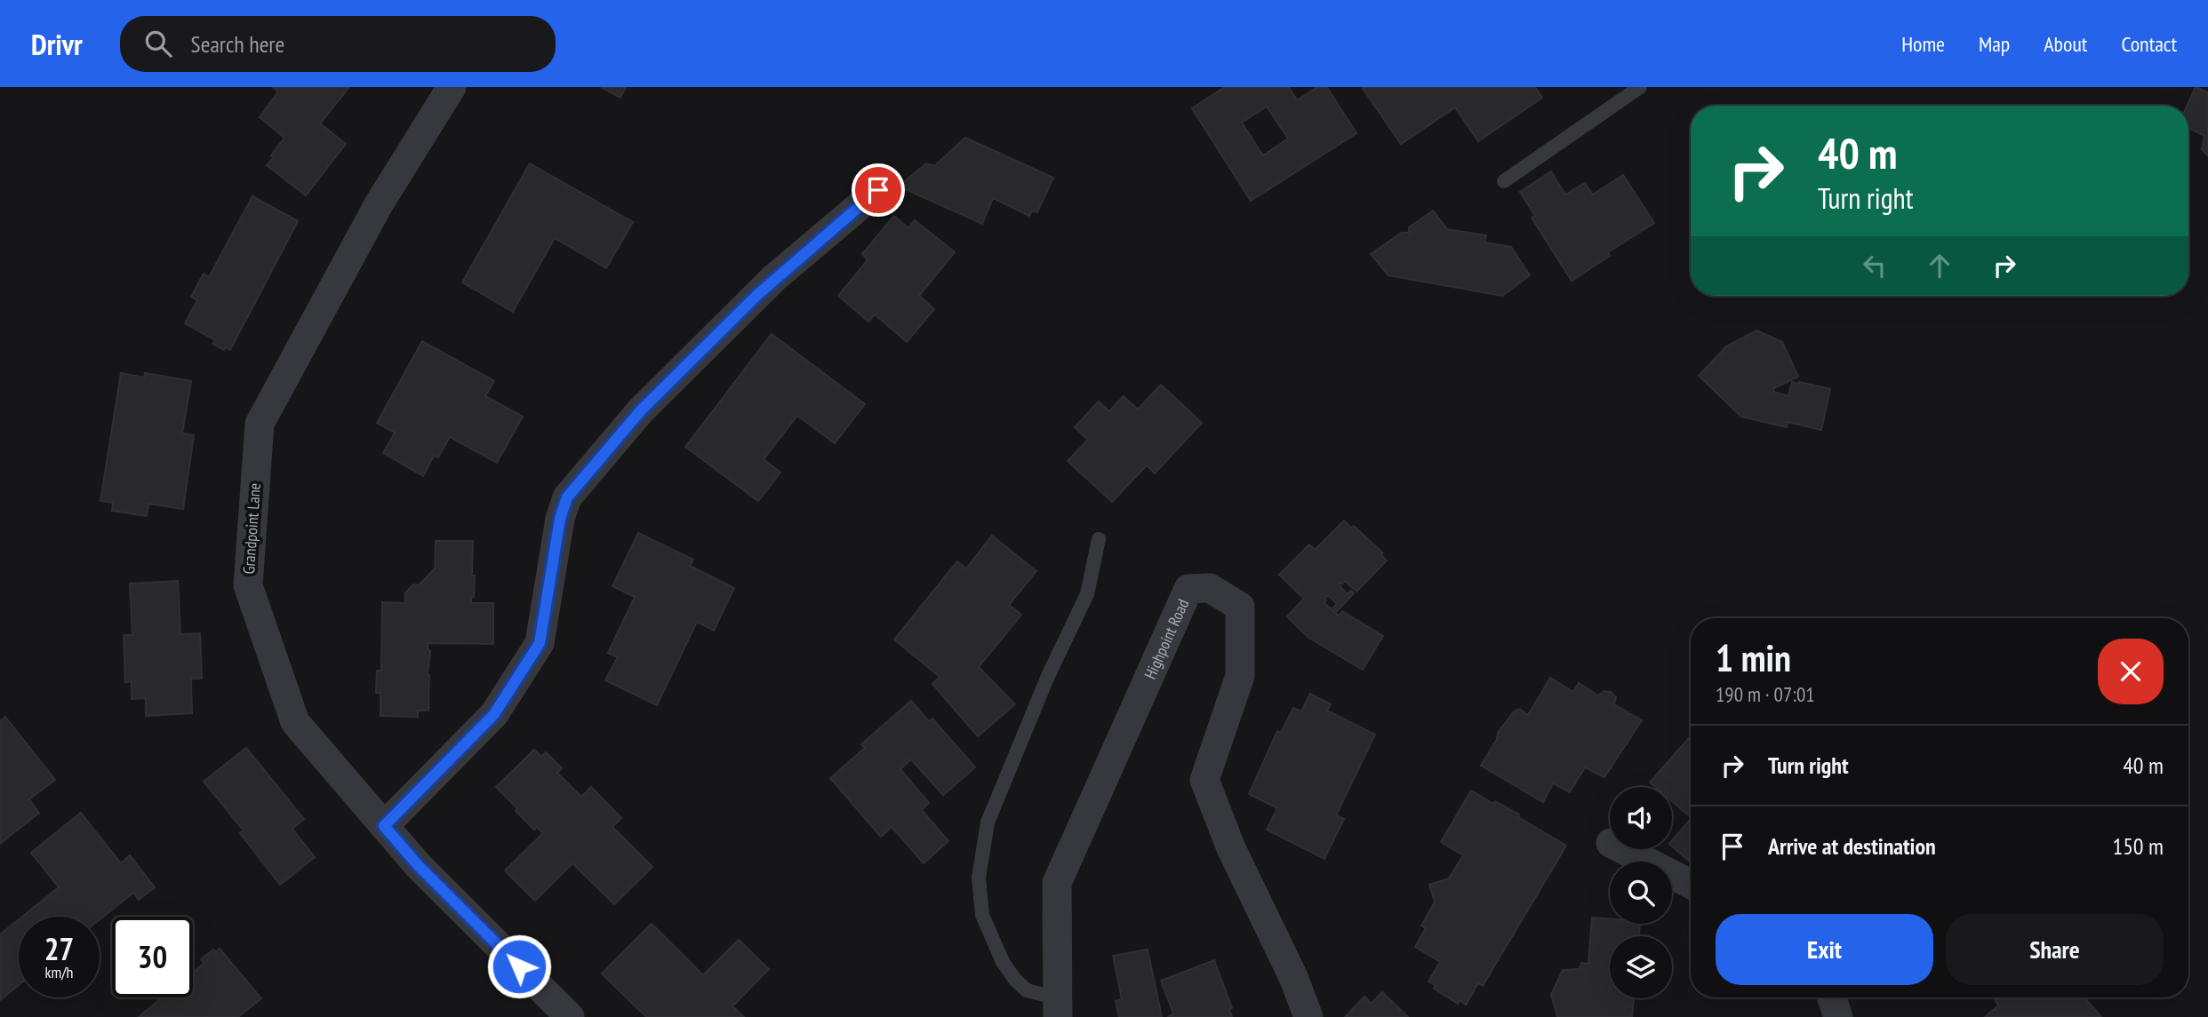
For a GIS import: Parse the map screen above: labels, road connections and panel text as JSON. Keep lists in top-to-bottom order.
{
  "streets": {
    "street": ["Grandpoint Lane", "Highpoint Road"]
  },
  "page": {
    "header": "Drivr",
    "search": "Search here",
    "nav": [
      "Home",
      "Map",
      "About",
      "Contact"
    ],
    "turn": ["40 m", "Turn right"],
    "heading": ["1 min", "190 m · 07:01"],
    "list": [
      {
        "name": "Turn right",
        "value": "40 m"
      },
      {
        "name": "Arrive at destination",
        "value": "150 m"
      }
    ],
    "buttons": ["Exit", "Share"],
    "speed": "27 km/h",
    "limit": "30"
  }
}
